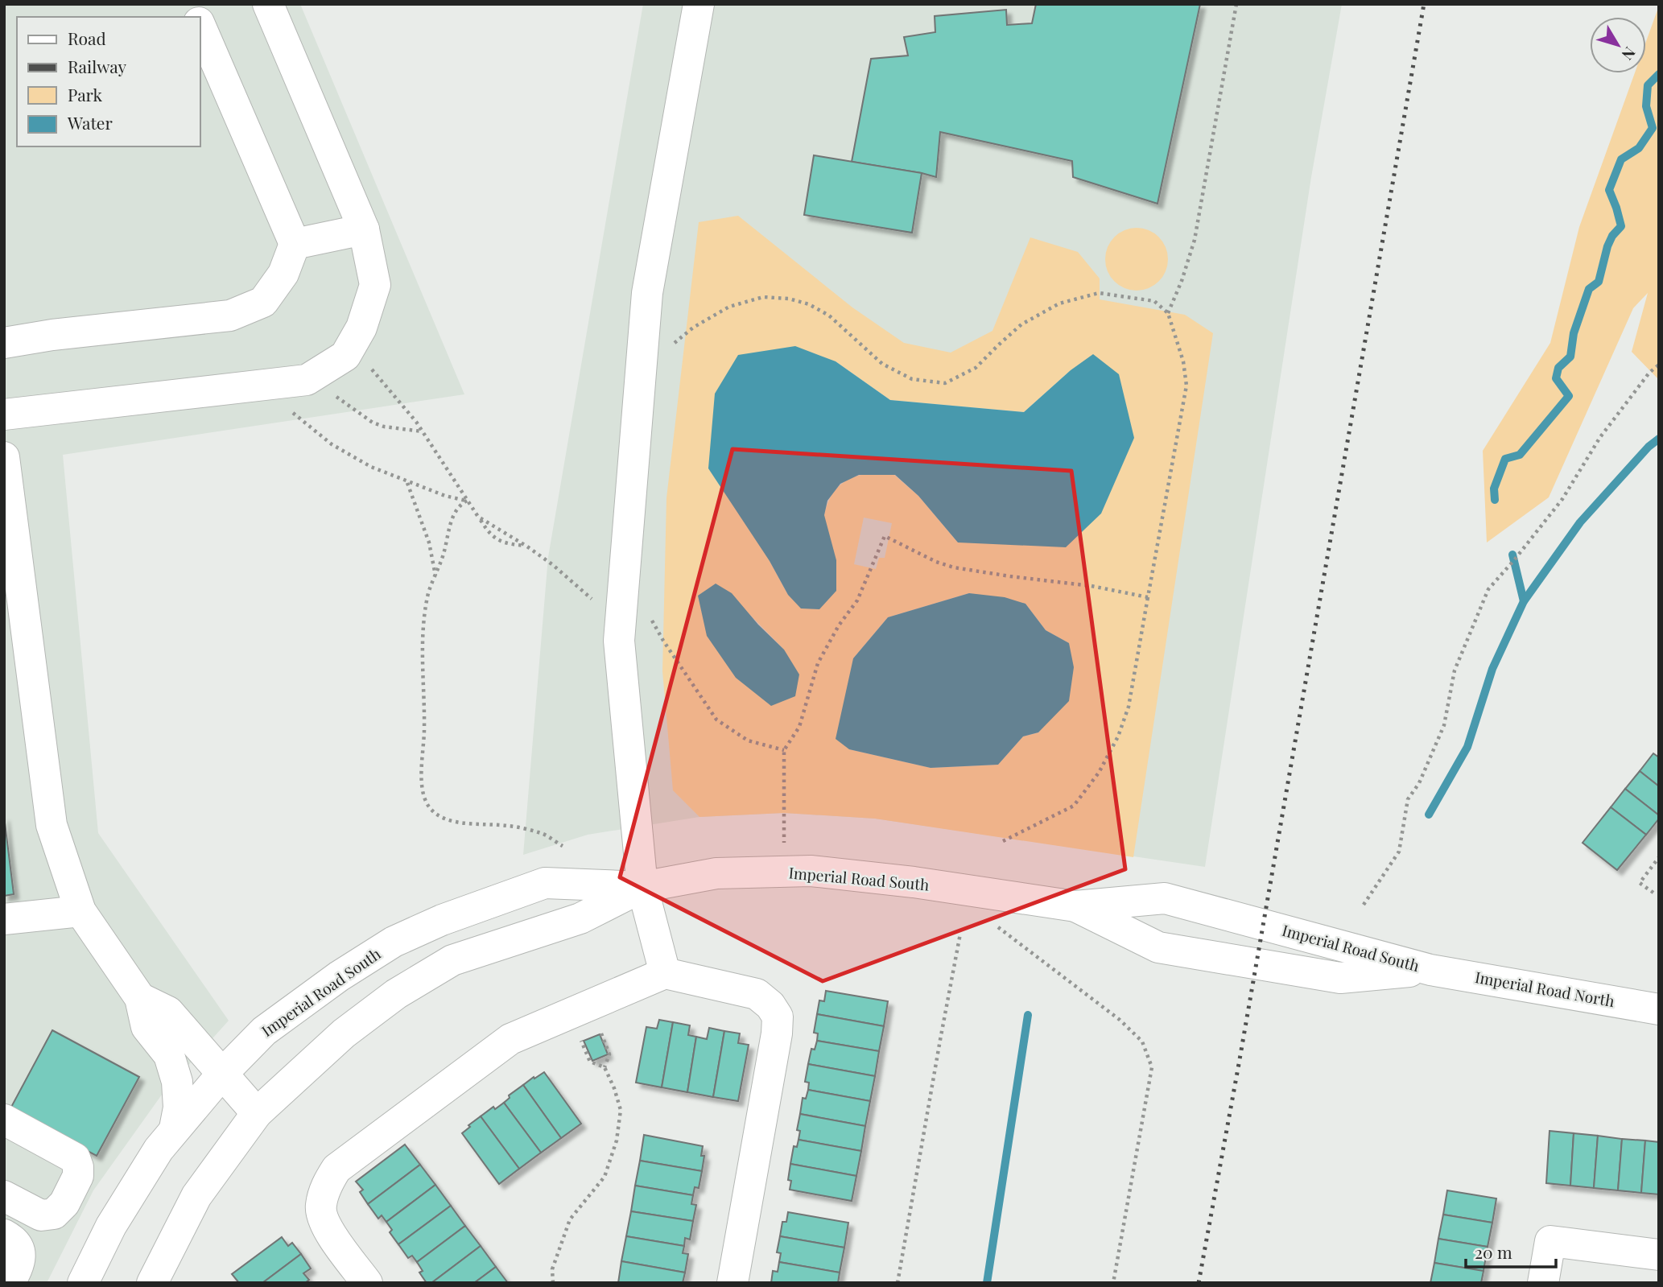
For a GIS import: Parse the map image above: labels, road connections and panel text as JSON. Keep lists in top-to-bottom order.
{
  "streets": {
    "street": ["Imperial Road South", "Imperial Road North"]
  },
  "crossings": [
    ["Imperial Road South", "Imperial Road North"]
  ],
  "legend": [
    "Road",
    "Railway",
    "Park",
    "Water"
  ],
  "scale_bar": "20 m",
  "north": "bottom right"
}
